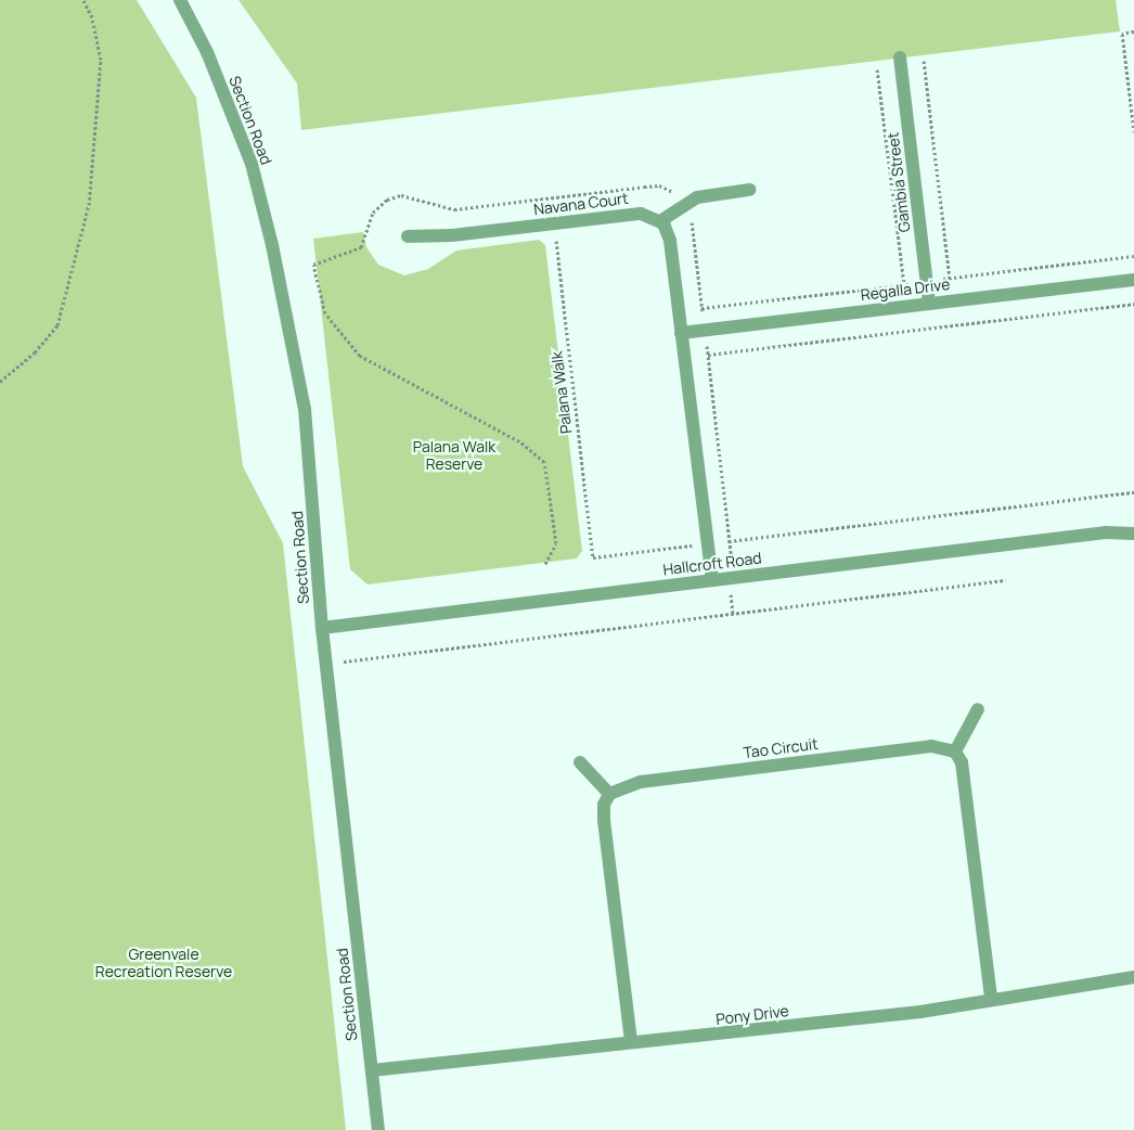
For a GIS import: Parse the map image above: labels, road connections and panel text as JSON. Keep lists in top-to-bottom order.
{
  "streets": {
    "street": [
      "Section Road",
      "Gambia Street",
      "Navana Court",
      "Regalla Drive",
      "Hallcroft Road",
      "Tao Circuit",
      "Pony Drive"
    ],
    "path": ["Palana Walk"]
  },
  "crossings": [
    ["Section Road", "Hallcroft Road"],
    ["Section Road", "Pony Drive"],
    ["Gambia Street", "Regalla Drive"],
    ["Navana Court", "Palana Walk"]
  ],
  "parks": ["Palana Walk Reserve", "Greenvale Recreation Reserve"]
}
